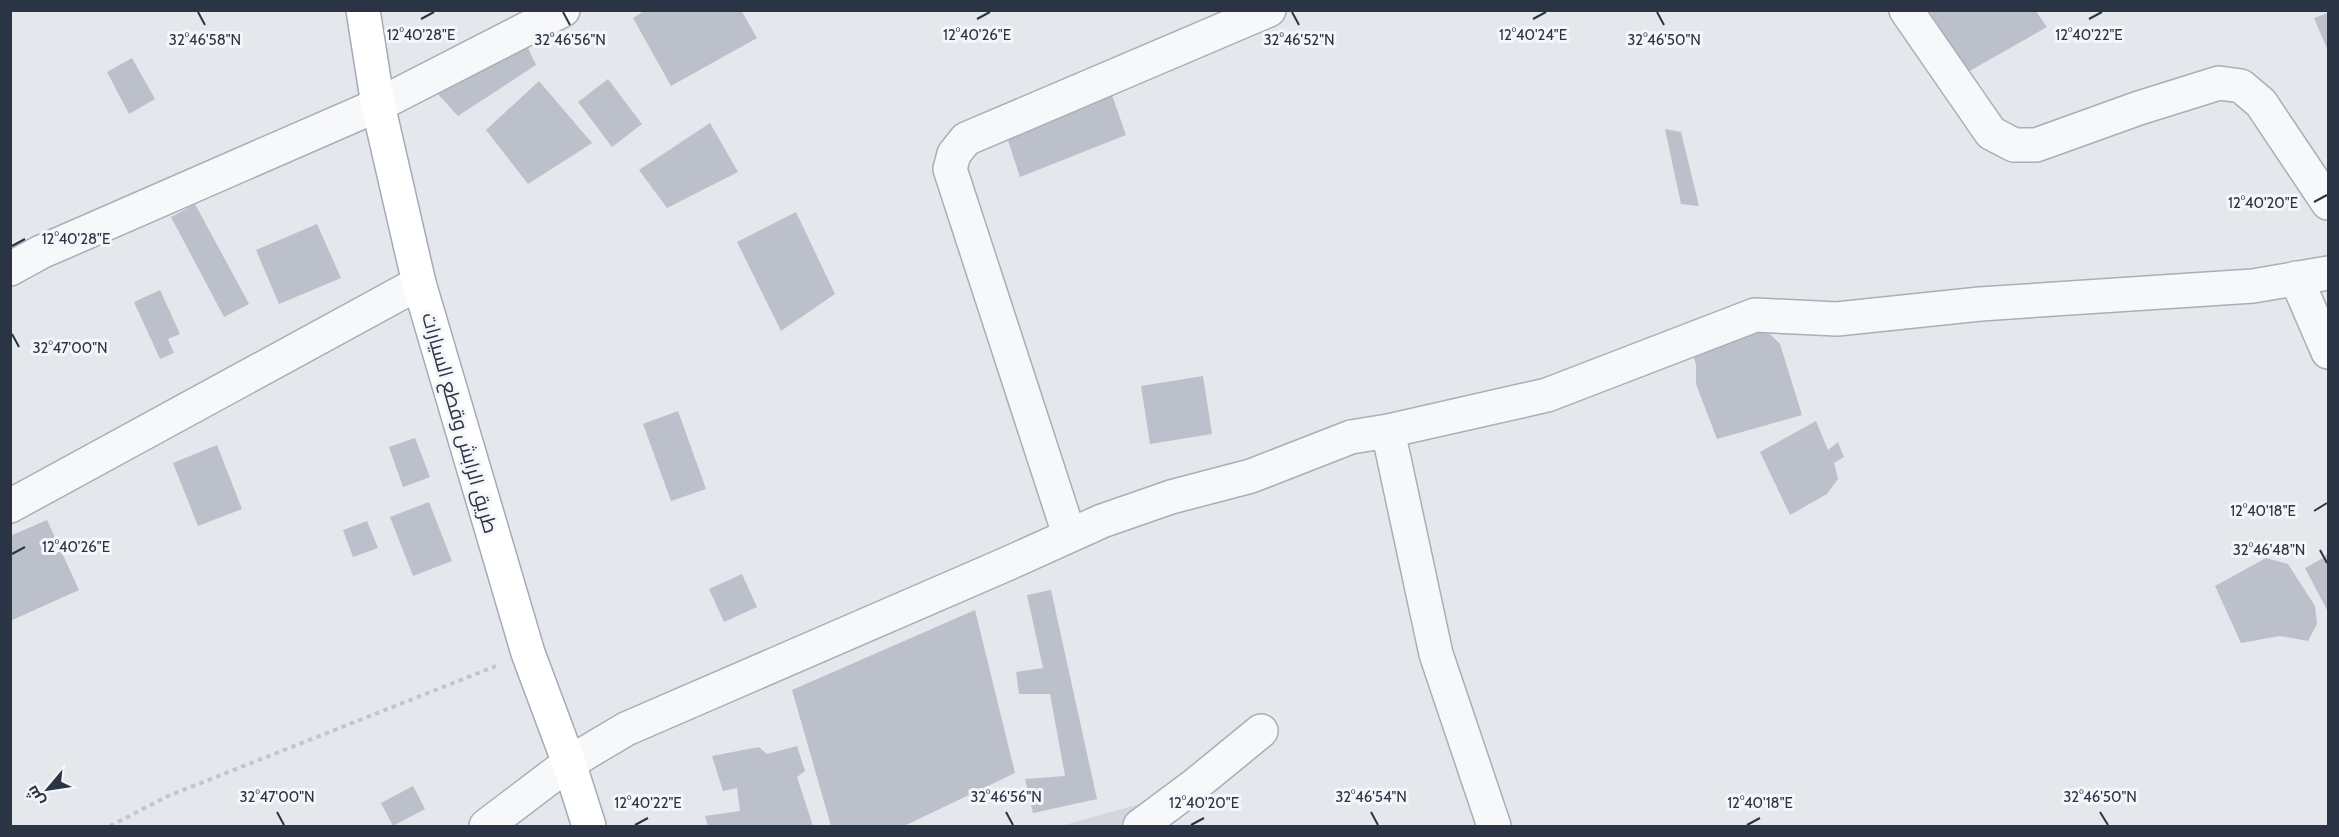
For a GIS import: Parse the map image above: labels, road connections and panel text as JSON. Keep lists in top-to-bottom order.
{
  "streets": {
    "main road": ["طريق الرابش وقطع السيارات"]
  },
  "north": "bottom left",
  "coordinates": [
    "12°40'28\"E",
    "12°40'26\"E",
    "12°40'24\"E",
    "12°40'22\"E",
    "32°46'58\"N",
    "32°46'56\"N",
    "32°46'52\"N",
    "32°46'50\"N",
    "12°40'20\"E",
    "32°47'00\"N",
    "12°40'18\"E",
    "32°46'48\"N",
    "32°46'54\"N"
  ]
}
